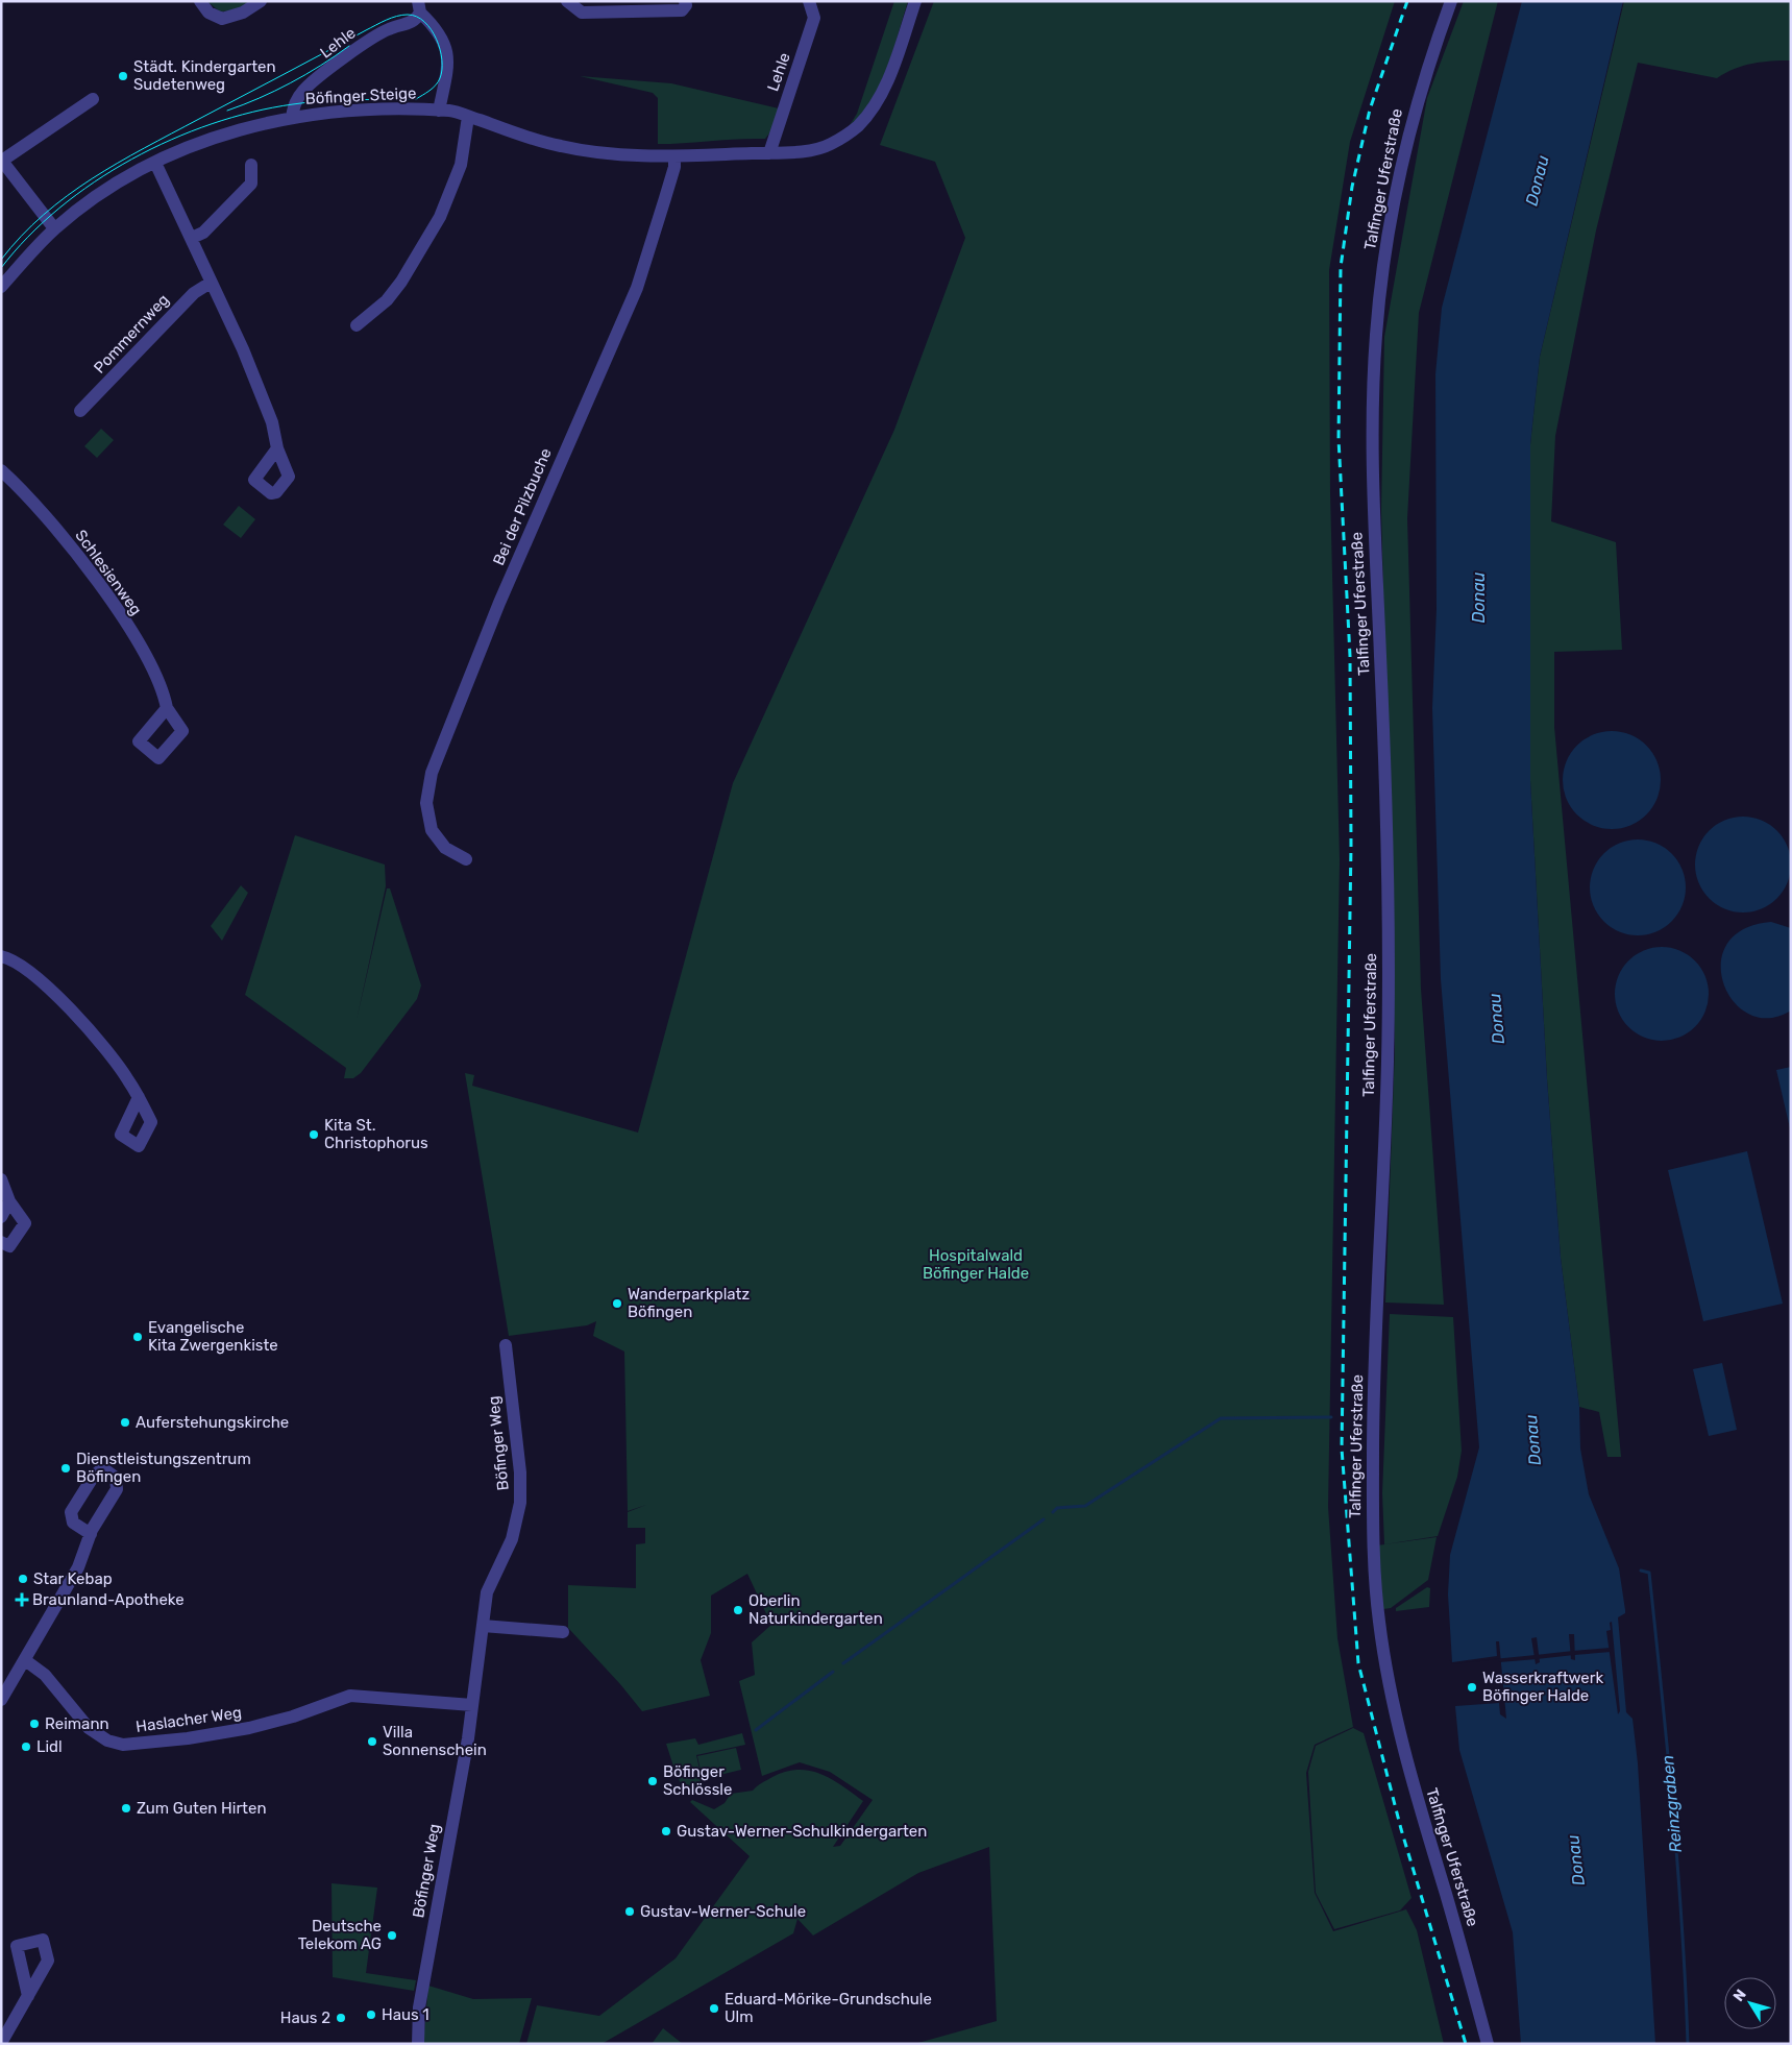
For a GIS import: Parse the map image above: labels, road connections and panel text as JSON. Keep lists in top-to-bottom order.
{
  "streets": {
    "street": [
      "Lehle",
      "Böfinger Steige",
      "Talfinger Uferstraße",
      "Pommernweg",
      "Bei der Pilzbuche",
      "Schlesienweg",
      "Böfinger Weg",
      "Haslacher Weg"
    ]
  },
  "crossings": [
    ["Lehle", "Böfinger Steige"],
    ["Böfinger Steige", "Bei der Pilzbuche"],
    ["Böfinger Weg", "Haslacher Weg"]
  ],
  "water": ["Donau", "Reinzgraben"],
  "parks": ["Hospitalwald Böfinger Halde"],
  "places": {
    "other": [
      "Städt. Kindergarten Sudetenweg",
      "Kita St. Christophorus",
      "Wanderparkplatz Böfingen",
      "Evangelische Kita Zwergenkiste",
      "Auferstehungskirche",
      "Dienstleistungszentrum Böfingen",
      "Star Kebap",
      "Oberlin Naturkindergarten",
      "Wasserkraftwerk Böfinger Halde",
      "Reimann",
      "Villa Sonnenschein",
      "Lidl",
      "Böfinger Schlössle",
      "Zum Guten Hirten",
      "Gustav-Werner-Schulkindergarten",
      "Gustav-Werner-Schule",
      "Deutsche Telekom AG",
      "Eduard-Mörike-Grundschule Ulm",
      "Haus 1",
      "Haus 2"
    ],
    "health": ["Braunland-Apotheke"]
  },
  "north": "top left"
}
